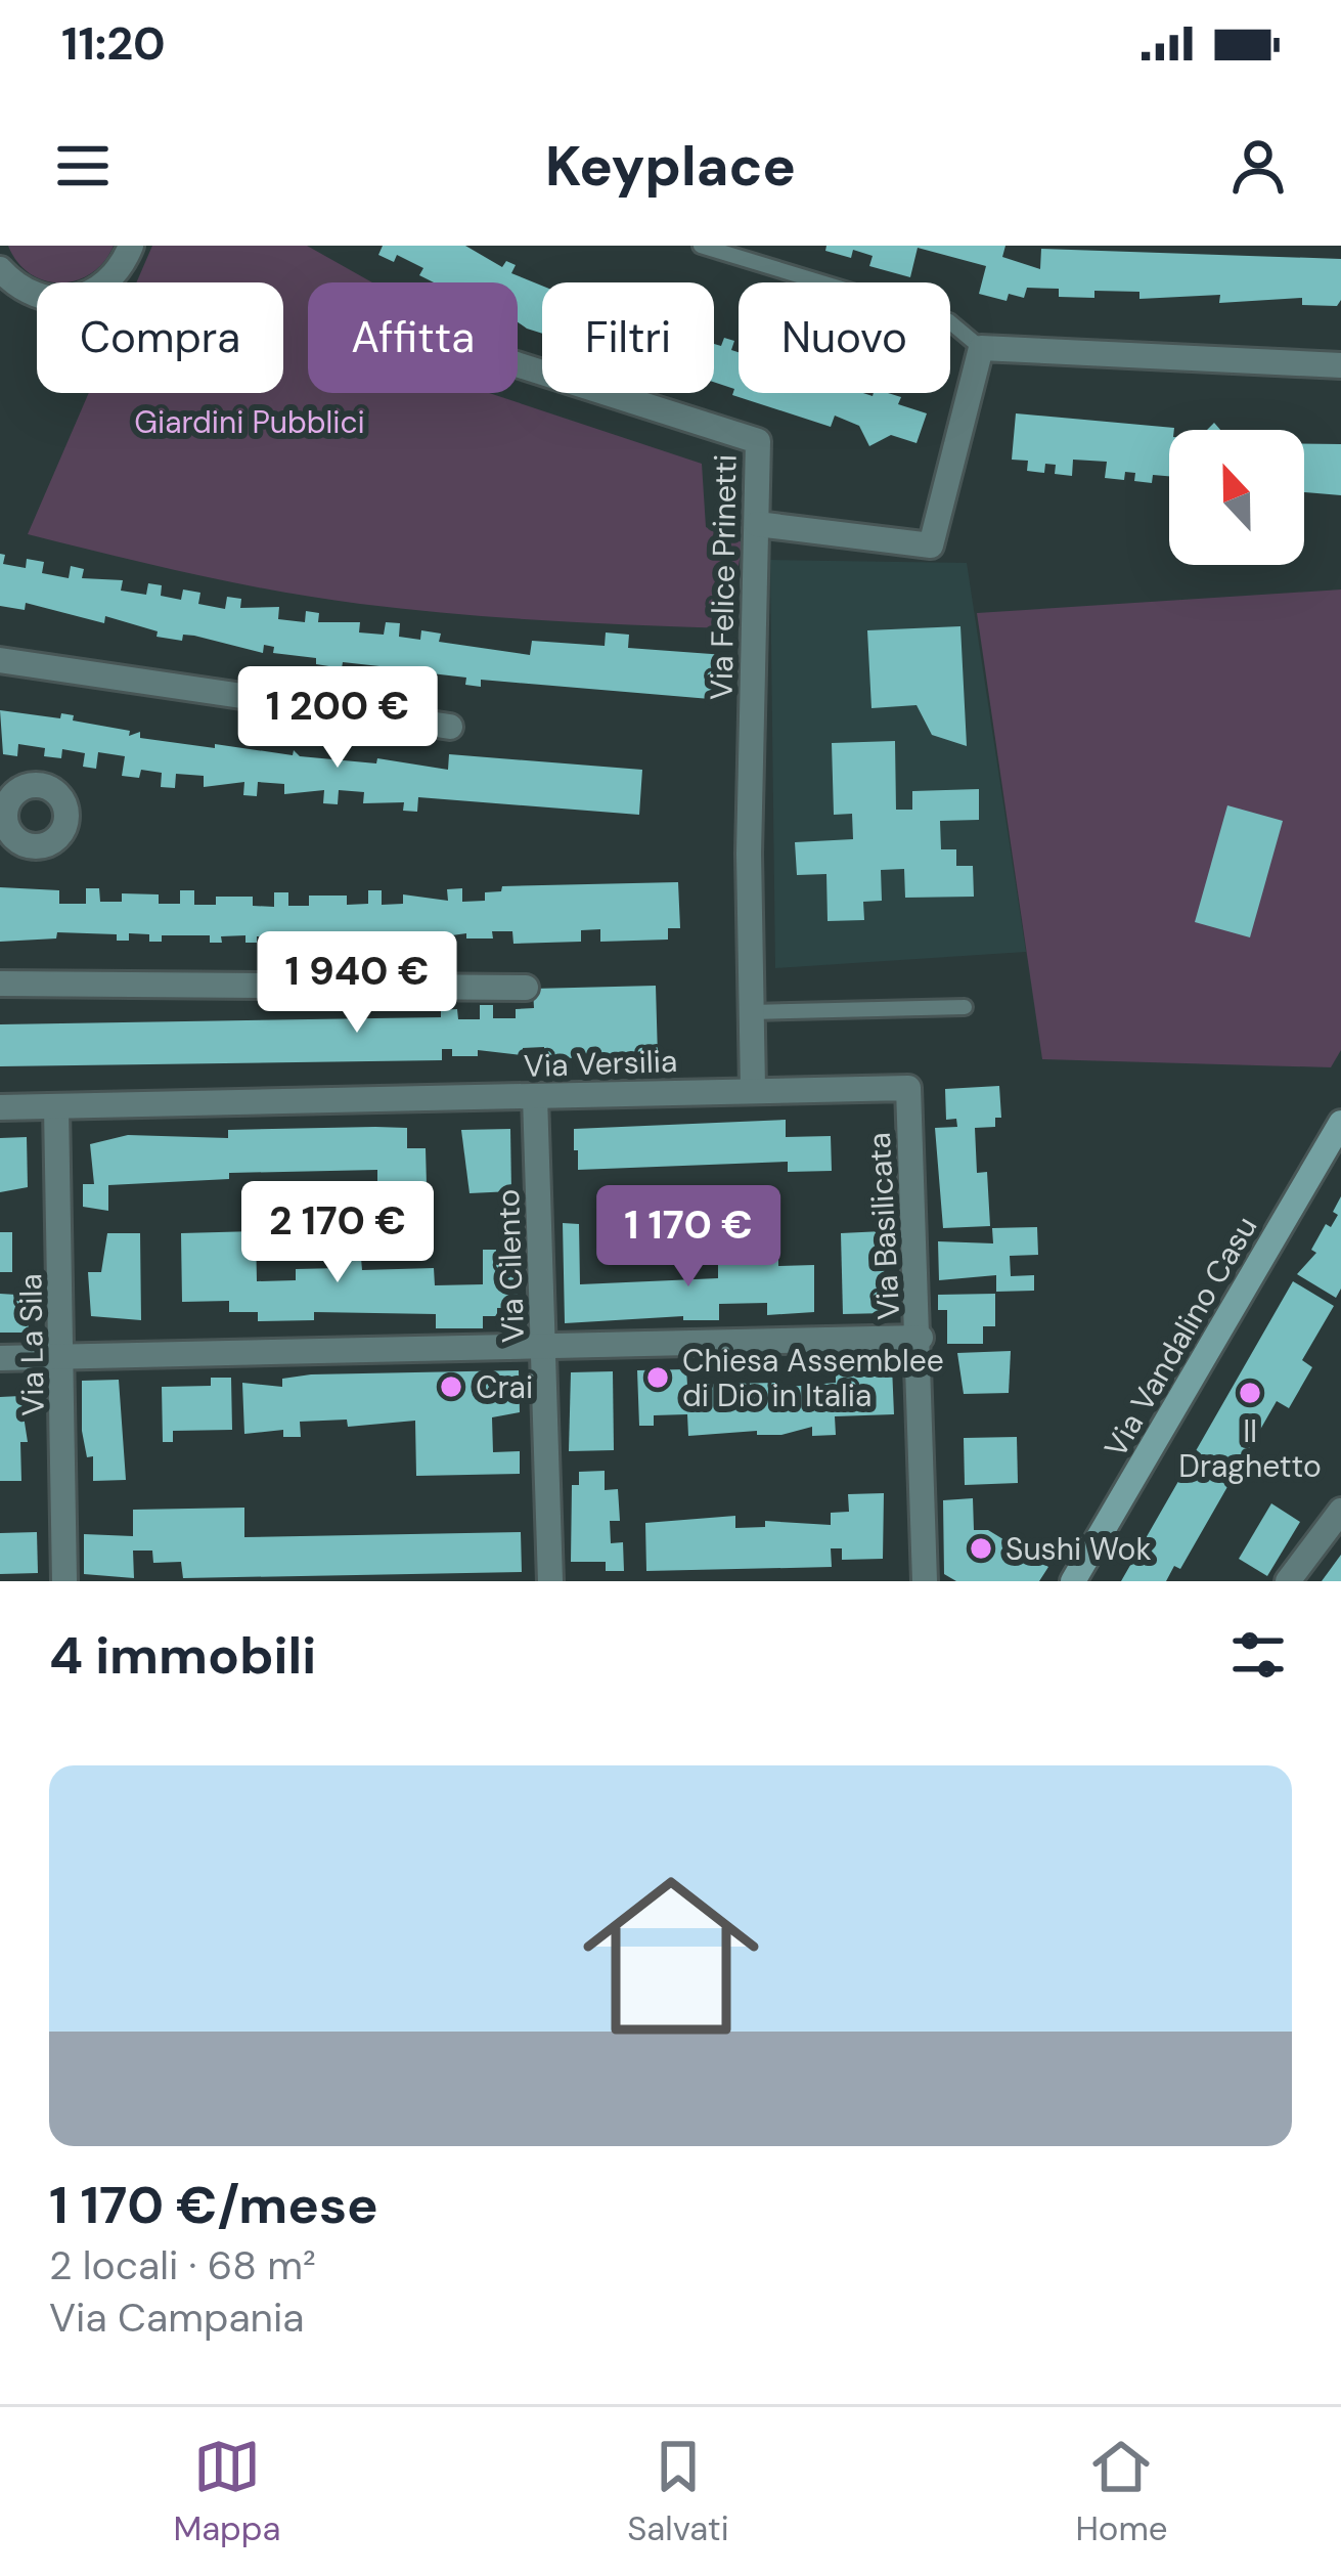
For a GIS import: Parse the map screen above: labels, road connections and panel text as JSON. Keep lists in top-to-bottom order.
{
  "streets": {
    "main road": ["Via Vandalino Casu"],
    "street": [
      "Via Felice Prinetti",
      "Via Versilia",
      "Via Basilicata",
      "Via Cilento",
      "Via La Sila"
    ]
  },
  "crossings": [
    ["Via Felice Prinetti", "Via Versilia"],
    ["Via Versilia", "Via Basilicata"],
    ["Via Versilia", "Via Cilento"],
    ["Via Versilia", "Via La Sila"]
  ],
  "parks": ["Giardini Pubblici"],
  "places": [
    "Chiesa Assemblee di Dio in Italia",
    "Crai",
    "Il Draghetto",
    "Sushi Wok"
  ],
  "north": "top",
  "page": {
    "status": "11:20",
    "header": "Keyplace",
    "chip": [
      "Compra",
      "Affitta",
      "Filtri",
      "Nuovo"
    ],
    "price": [
      "1 200 €",
      "1 940 €",
      "2 170 €",
      "1 170 €"
    ],
    "heading": "4 immobili",
    "list": [
      {
        "name": "1 170 €/mese",
        "note": "2 locali · 68 m² · Via Campania"
      }
    ],
    "tabs": ["Mappa", "Salvati", "Home"]
  }
}
